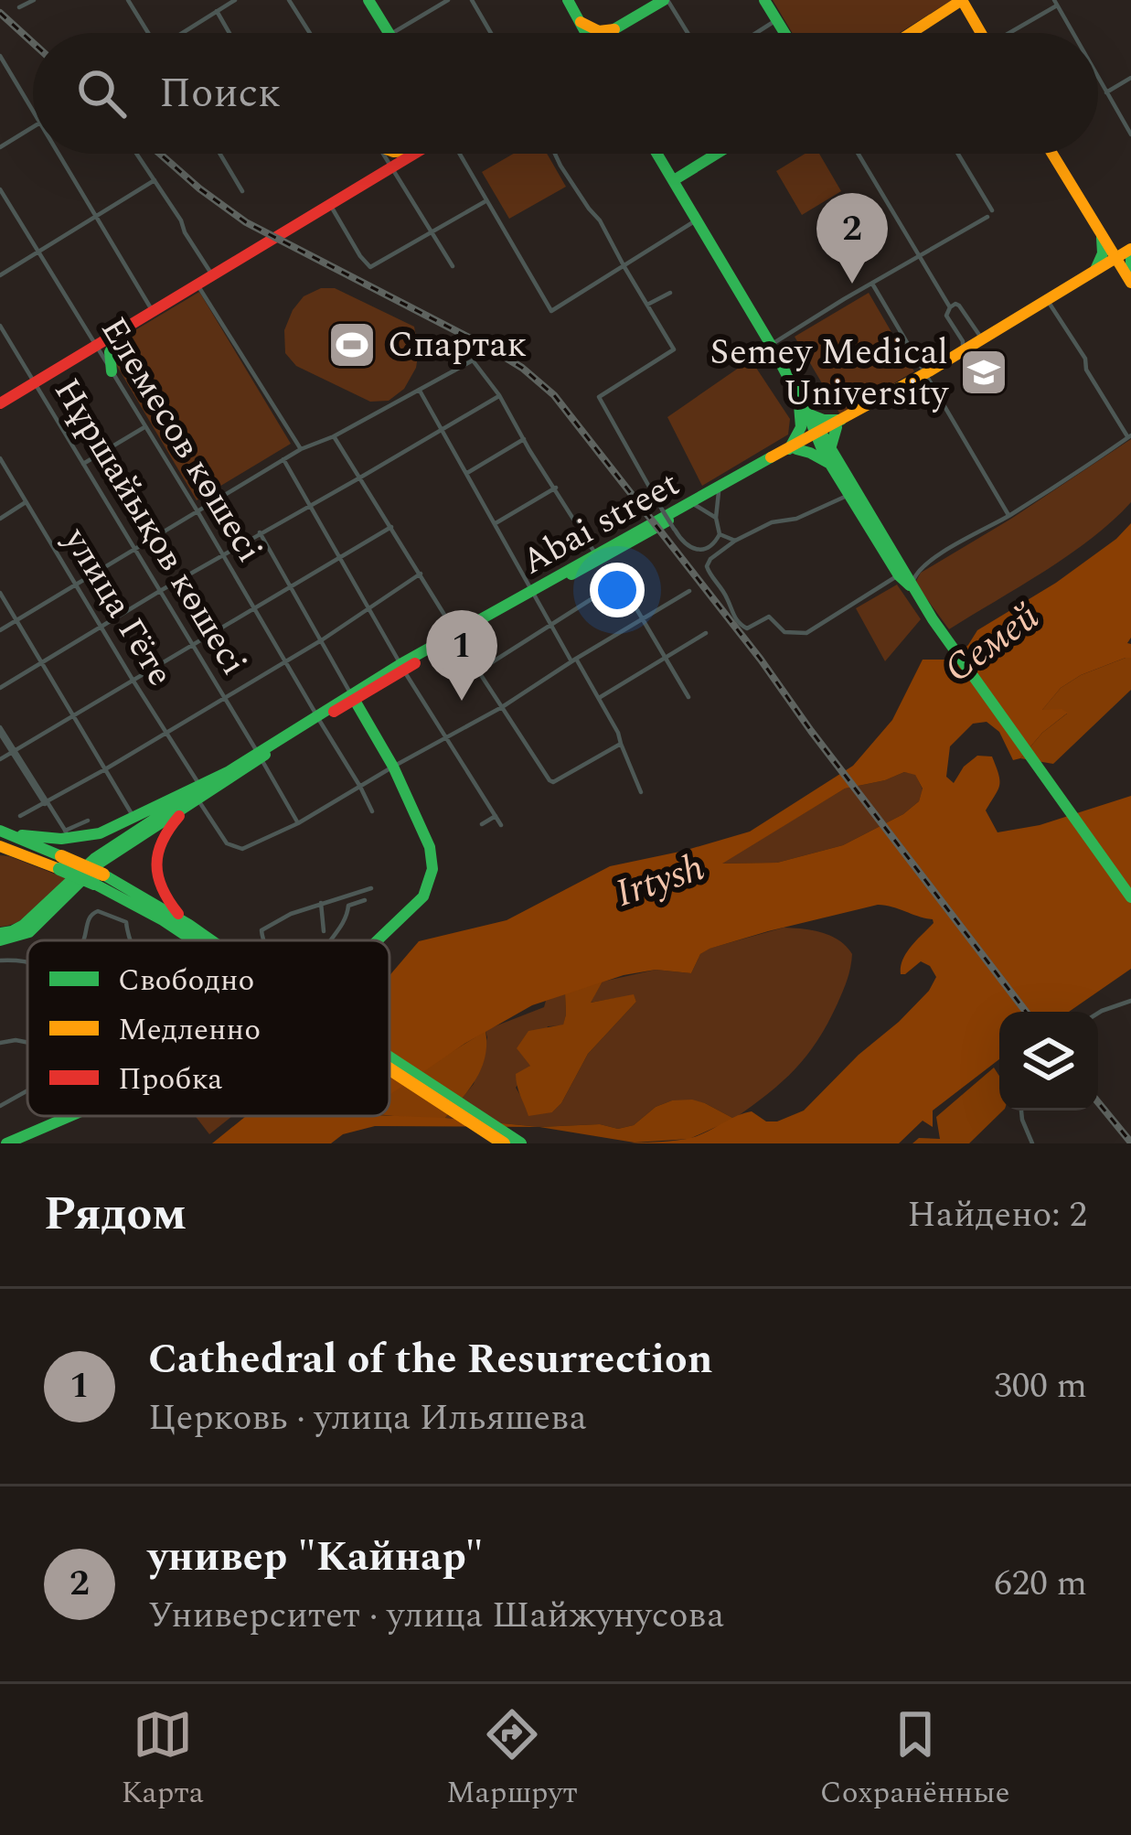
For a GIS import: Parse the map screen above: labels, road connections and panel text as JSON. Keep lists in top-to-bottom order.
{
  "streets": {
    "main road": ["Abai street"],
    "street": ["Елемесов көшесі", "Нұршайықов көшесі", "улица Гёте"]
  },
  "crossings": [
    ["Елемесов көшесі", "Abai street"],
    ["Abai street", "Нұршайықов көшесі"]
  ],
  "water": ["Семей", "Irtysh"],
  "places": {
    "sports": ["Спартак"],
    "school or university": ["Semey Medical University"]
  },
  "legend": ["Свободно", "Медленно", "Пробка"],
  "page": {
    "search": "Поиск",
    "pins": ["2", "1"],
    "heading": ["Рядом", "Найдено: 2"],
    "list": [
      {
        "mark": "1",
        "name": "Cathedral of the Resurrection",
        "note": "Церковь · улица Ильяшева",
        "value": "300 m"
      },
      {
        "mark": "2",
        "name": "универ \"Кайнар\"",
        "note": "Университет · улица Шайжунусова",
        "value": "620 m"
      }
    ],
    "nav": ["Карта", "Маршрут", "Сохранённые"]
  }
}
